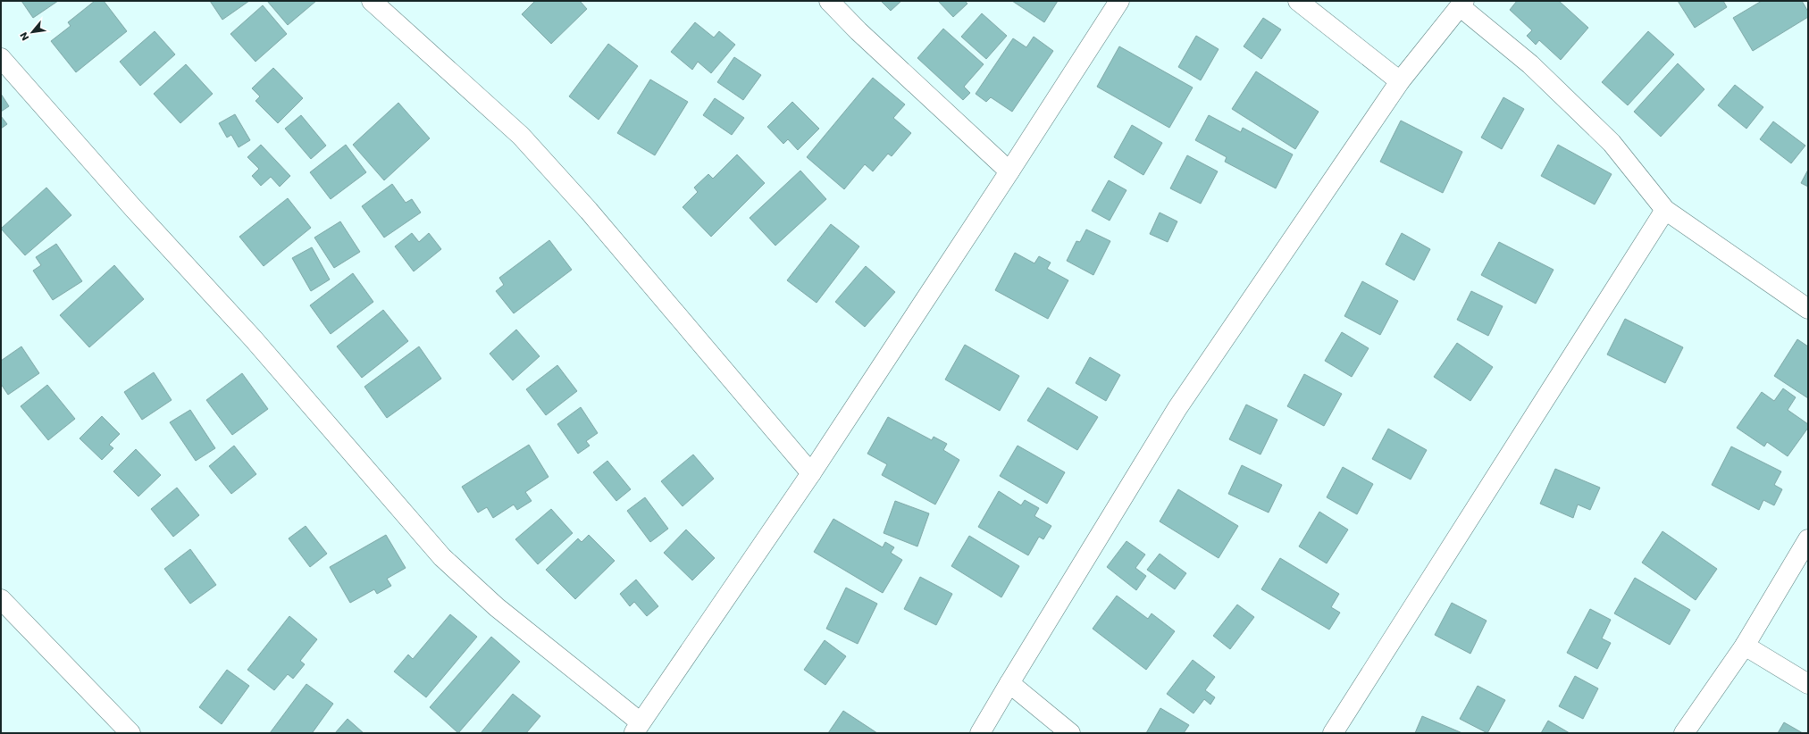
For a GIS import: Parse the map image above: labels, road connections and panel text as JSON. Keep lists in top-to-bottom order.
{
  "north": "bottom left"
}
